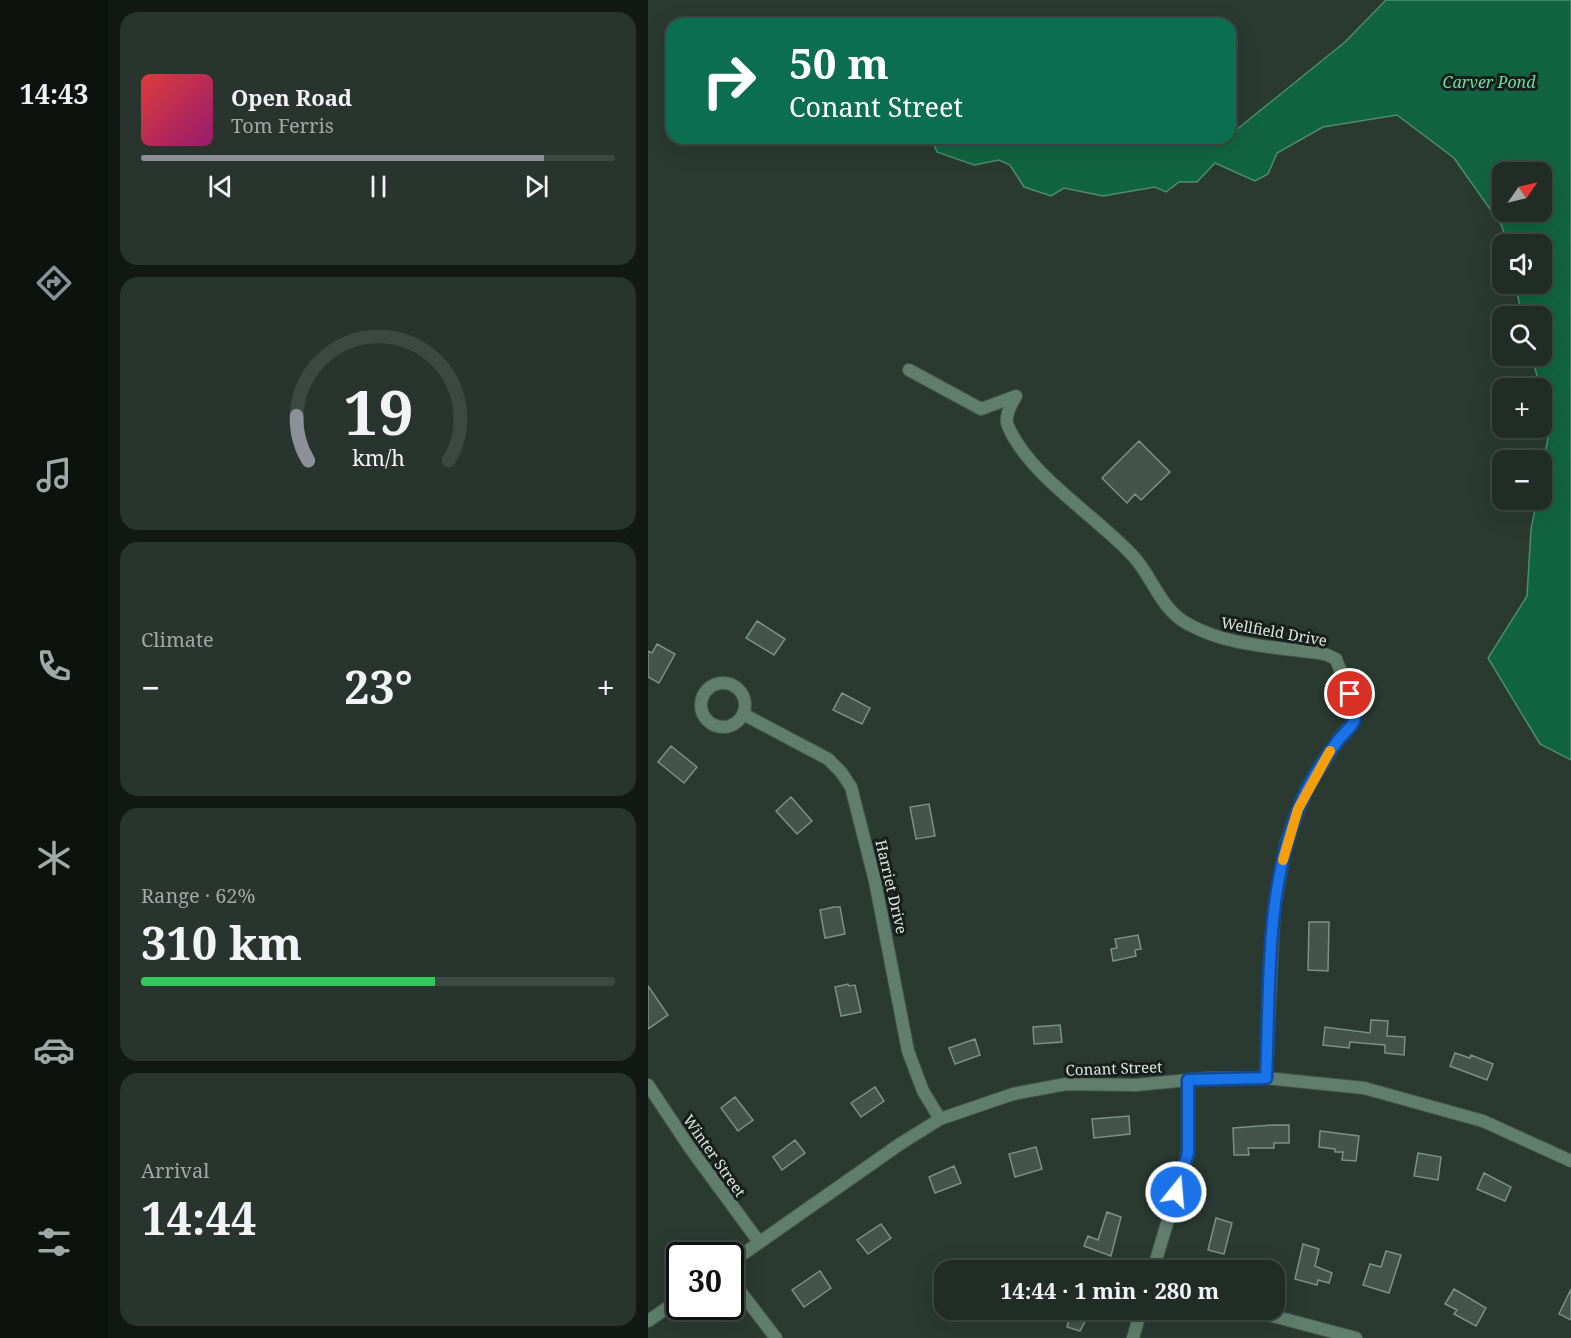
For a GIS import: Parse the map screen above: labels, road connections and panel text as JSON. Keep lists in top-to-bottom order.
{
  "streets": {
    "street": [
      "Wellfield Drive",
      "Harriet Drive",
      "Conant Street",
      "Winter Street"
    ]
  },
  "crossings": [
    ["Wellfield Drive", "Conant Street"],
    ["Harriet Drive", "Conant Street"],
    ["Conant Street", "Winter Street"]
  ],
  "water": ["Carver Pond"],
  "north": "top right",
  "page": {
    "tabs": "14:43",
    "turn": ["50 m", "Conant Street"],
    "song": ["Open Road", "Tom Ferris"],
    "map_buttons": ["+", "−"],
    "tile": [
      "Climate",
      ["Range · 62%", "310 km"],
      ["Arrival", "14:44"]
    ],
    "heat": ["−", "23°", "+"],
    "limit": "30",
    "trip": "14:44 · 1 min · 280 m",
    "gauge": ["19", "km/h"]
  }
}
